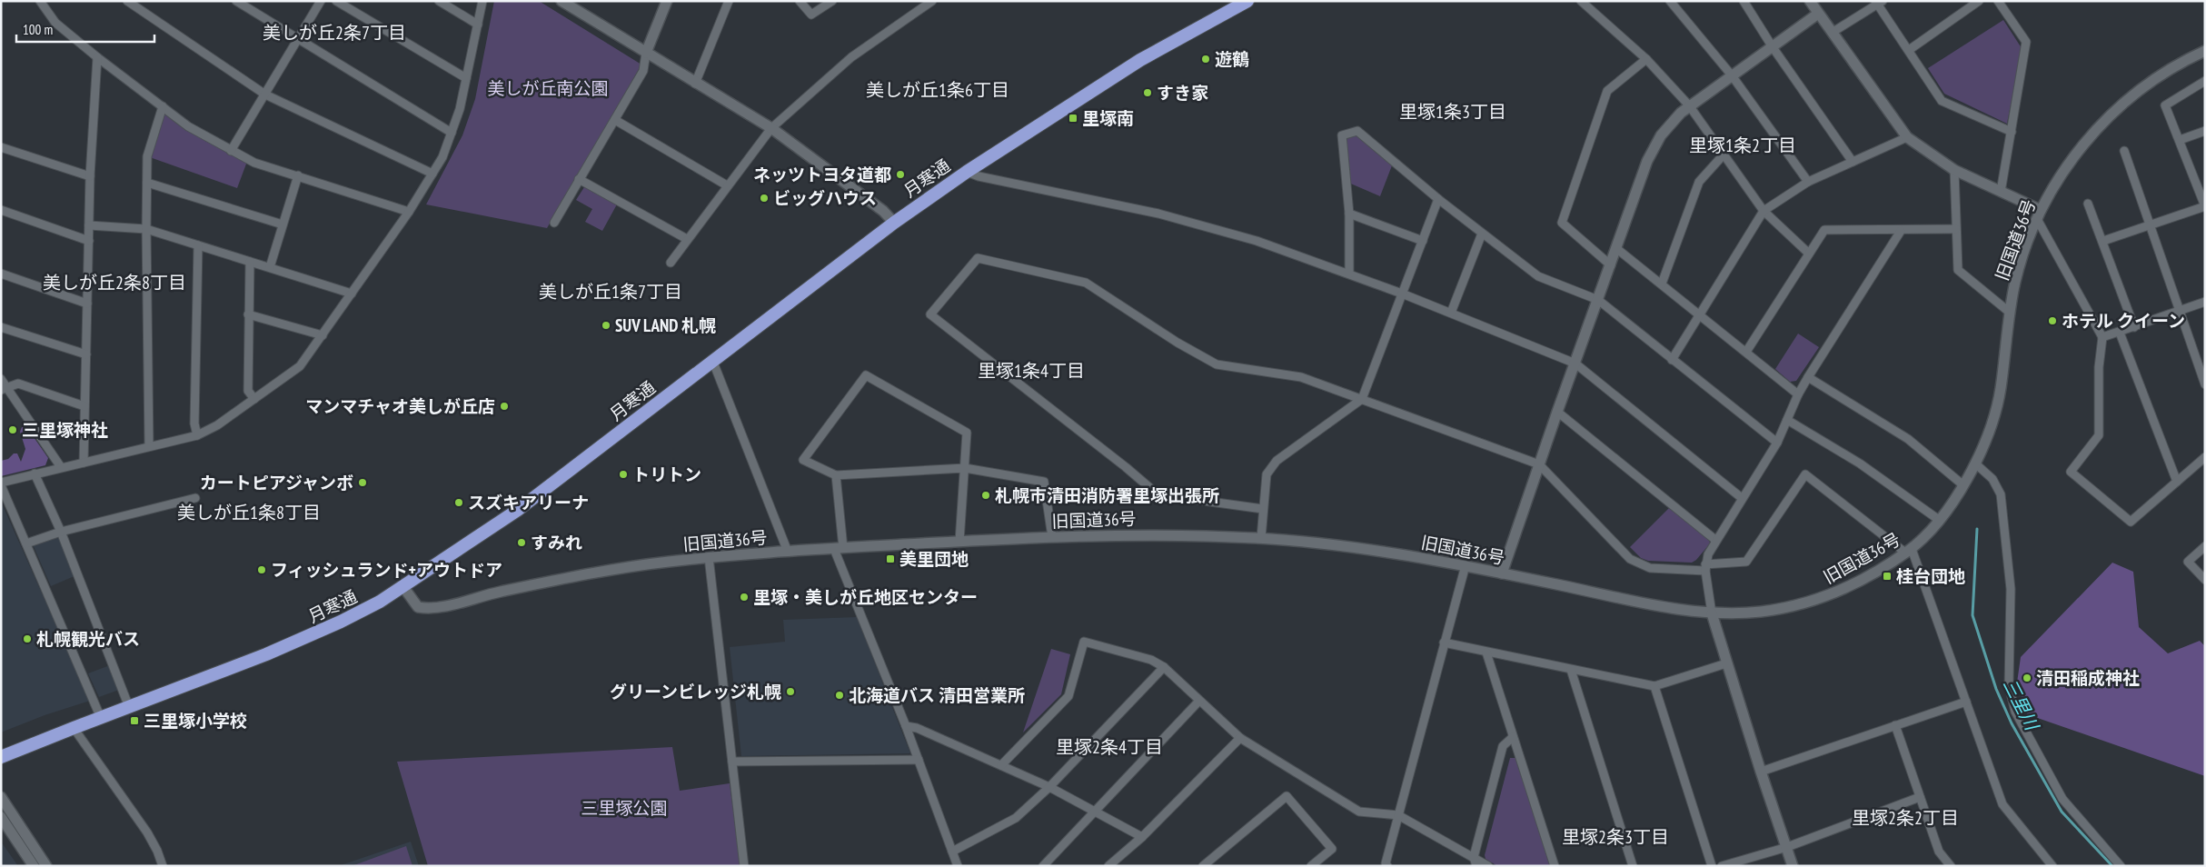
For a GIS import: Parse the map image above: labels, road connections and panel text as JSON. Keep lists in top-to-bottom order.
{
  "streets": {
    "highway": ["月寒通"],
    "street": ["旧国道36号"]
  },
  "crossings": [
    ["月寒通", "旧国道36号"]
  ],
  "districts": [
    "美しが丘2条7丁目",
    "美しが丘1条6丁目",
    "里塚1条3丁目",
    "里塚1条2丁目",
    "美しが丘2条8丁目",
    "美しが丘1条7丁目",
    "里塚1条4丁目",
    "美しが丘1条8丁目",
    "里塚2条4丁目",
    "里塚2条2丁目",
    "里塚2条3丁目"
  ],
  "water": ["三里川"],
  "parks": ["美しが丘南公園", "三里塚公園"],
  "places": {
    "other": [
      "遊鶴",
      "すき家",
      "ネッツトヨタ道都",
      "ビッグハウス",
      "ホテル クイーン",
      "SUV LAND 札幌",
      "マンマチャオ美しが丘店",
      "三里塚神社",
      "トリトン",
      "カートピアジャンボ",
      "札幌市清田消防署里塚出張所",
      "スズキアリーナ",
      "すみれ",
      "フィッシュランド+アウトドア",
      "里塚・美しが丘地区センター",
      "札幌観光バス",
      "清田稲成神社",
      "グリーンビレッジ札幌",
      "北海道バス 清田営業所"
    ],
    "transit": [
      "里塚南",
      "美里団地",
      "桂台団地",
      "三里塚小学校"
    ]
  },
  "scale_bar": "100 m"
}
